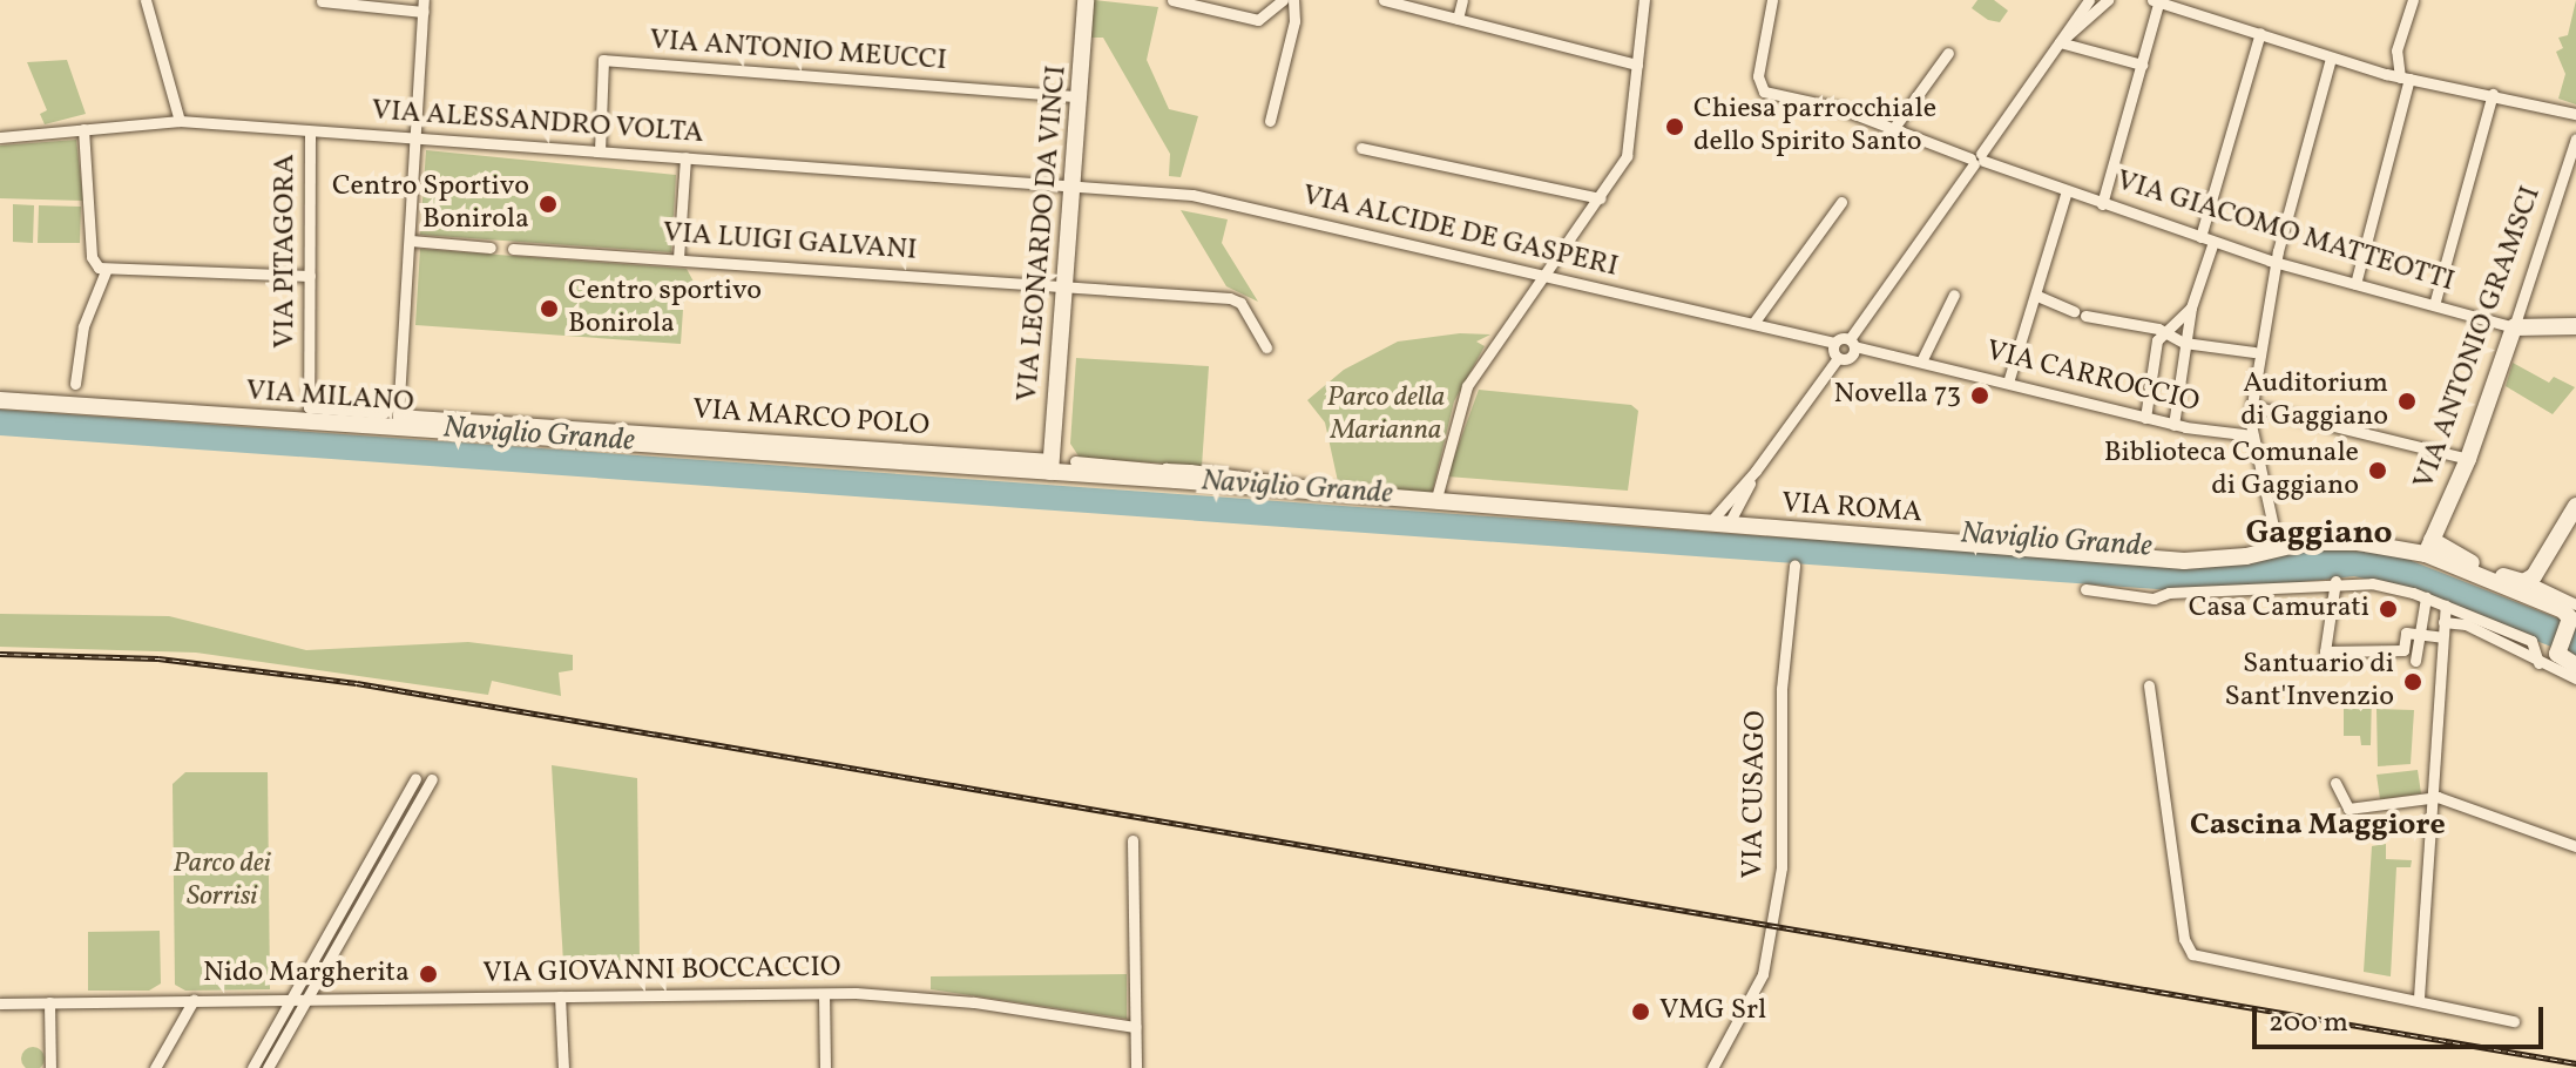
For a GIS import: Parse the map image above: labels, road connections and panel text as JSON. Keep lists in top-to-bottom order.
{
  "streets": {
    "street": [
      "VIA ANTONIO MEUCCI",
      "VIA ALESSANDRO VOLTA",
      "VIA ALCIDE DE GASPERI",
      "VIA GIACOMO MATTEOTTI",
      "VIA LEONARDO DA VINCI",
      "VIA LUIGI GALVANI",
      "VIA PITAGORA",
      "VIA ANTONIO GRAMSCI",
      "VIA CARROCCIO",
      "VIA MILANO",
      "VIA ROMA",
      "VIA CUSAGO",
      "VIA GIOVANNI BOCCACCIO"
    ]
  },
  "crossings": [
    ["VIA ANTONIO MEUCCI", "VIA ALESSANDRO VOLTA"],
    ["VIA ANTONIO MEUCCI", "VIA LEONARDO DA VINCI"],
    ["VIA ALESSANDRO VOLTA", "VIA ALCIDE DE GASPERI"],
    ["VIA ALESSANDRO VOLTA", "VIA LEONARDO DA VINCI"],
    ["VIA ALESSANDRO VOLTA", "VIA PITAGORA"],
    ["VIA ALCIDE DE GASPERI", "VIA LEONARDO DA VINCI"],
    ["VIA GIACOMO MATTEOTTI", "VIA ANTONIO GRAMSCI"],
    ["VIA LEONARDO DA VINCI", "VIA LUIGI GALVANI"],
    ["VIA LEONARDO DA VINCI", "VIA MILANO"],
    ["VIA LEONARDO DA VINCI", "VIA ROMA"],
    ["VIA ANTONIO GRAMSCI", "VIA ROMA"],
    ["VIA MILANO", "VIA ROMA"]
  ],
  "districts": ["Gaggiano", "Cascina Maggiore"],
  "water": ["Naviglio Grande"],
  "parks": ["Parco della Marianna", "Parco dei Sorrisi"],
  "places": [
    "Chiesa parrocchiale dello Spirito Santo",
    "Centro Sportivo Bonirola",
    "Centro sportivo Bonirola",
    "Novella 73",
    "Auditorium di Gaggiano",
    "Biblioteca Comunale di Gaggiano",
    "Casa Camurati",
    "Santuario di Sant'Invenzio",
    "Nido Margherita",
    "VMG Srl"
  ],
  "scale_bar": "200 m"
}
